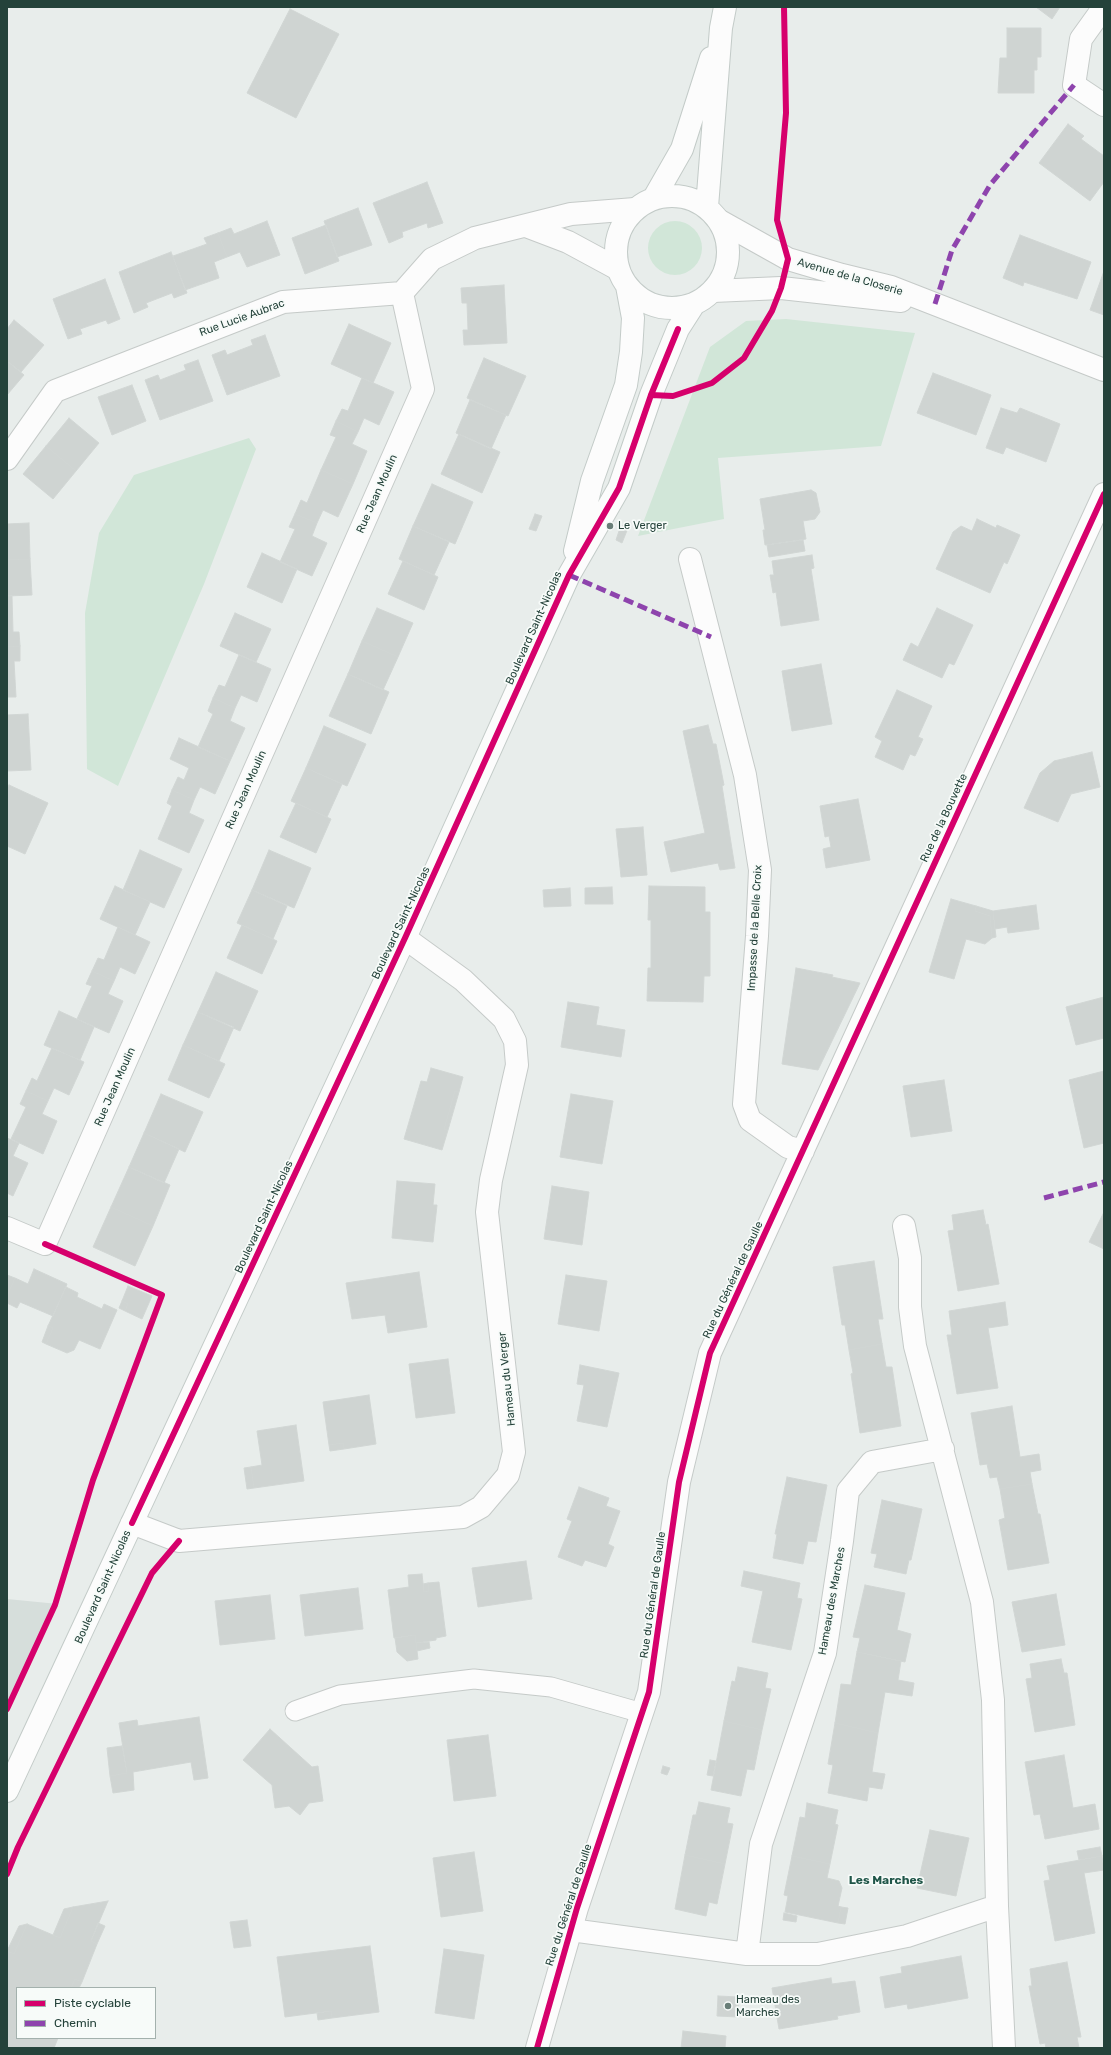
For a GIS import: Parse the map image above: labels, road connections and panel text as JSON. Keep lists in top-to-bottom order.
{
  "streets": {
    "street": [
      "Avenue de la Closerie",
      "Rue Lucie Aubrac",
      "Rue Jean Moulin",
      "Boulevard Saint-Nicolas",
      "Rue de la Bouvette",
      "Impasse de la Belle Croix",
      "Rue du Général de Gaulle",
      "Hameau du Verger",
      "Hameau des Marches"
    ]
  },
  "crossings": [
    ["Avenue de la Closerie", "Boulevard Saint-Nicolas"],
    ["Rue Lucie Aubrac", "Rue Jean Moulin"],
    ["Boulevard Saint-Nicolas", "Hameau du Verger"],
    ["Rue de la Bouvette", "Impasse de la Belle Croix"],
    ["Rue de la Bouvette", "Rue du Général de Gaulle"],
    ["Impasse de la Belle Croix", "Rue du Général de Gaulle"]
  ],
  "districts": ["Les Marches"],
  "places": ["Le Verger", "Hameau des Marches"],
  "legend": ["Piste cyclable", "Chemin"]
}
